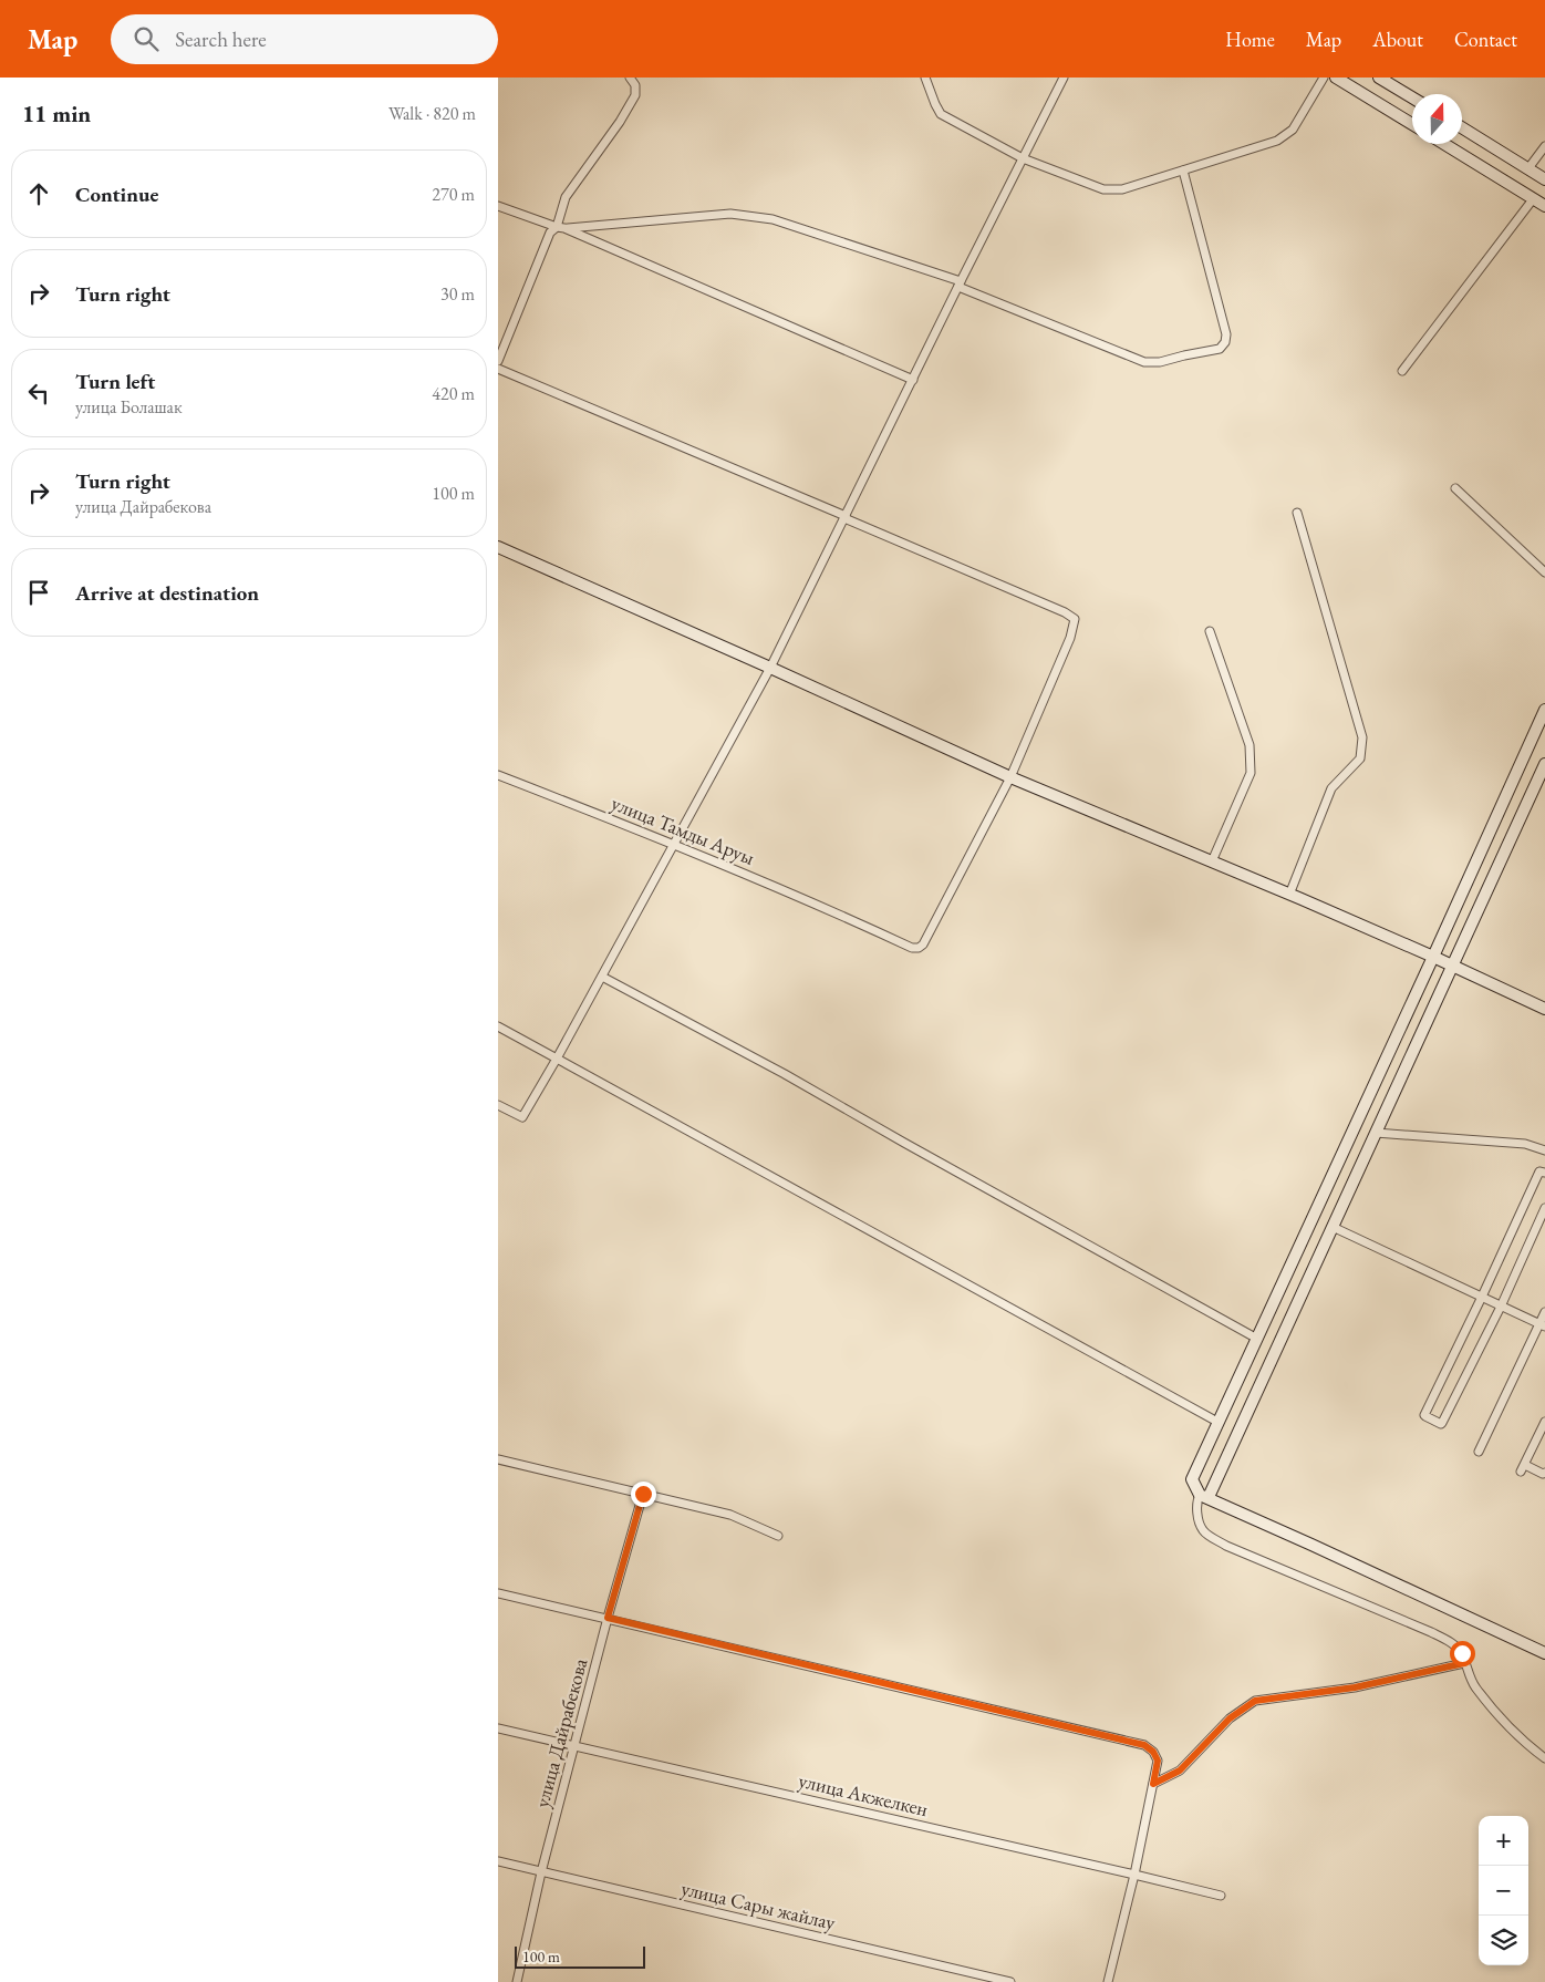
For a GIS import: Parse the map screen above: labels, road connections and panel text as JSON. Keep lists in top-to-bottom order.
{
  "streets": {
    "street": [
      "улица Тамды Аруы",
      "улица Дайрабекова",
      "улица Акжелкен",
      "улица Сары жайлау"
    ]
  },
  "crossings": [
    ["улица Дайрабекова", "улица Акжелкен"],
    ["улица Дайрабекова", "улица Сары жайлау"]
  ],
  "scale_bar": "100 m",
  "north": "top",
  "page": {
    "header": "Map",
    "search": "Search here",
    "nav": [
      "Home",
      "Map",
      "About",
      "Contact"
    ],
    "heading": ["11 min", "Walk · 820 m"],
    "list": [
      ["Continue", "270 m"],
      ["Turn right", "30 m"],
      ["Turn left", "улица Болашак", "420 m"],
      ["Turn right", "улица Дайрабекова", "100 m"],
      "Arrive at destination"
    ],
    "map_buttons": ["+", "−"],
    "scale": "100 m"
  }
}
